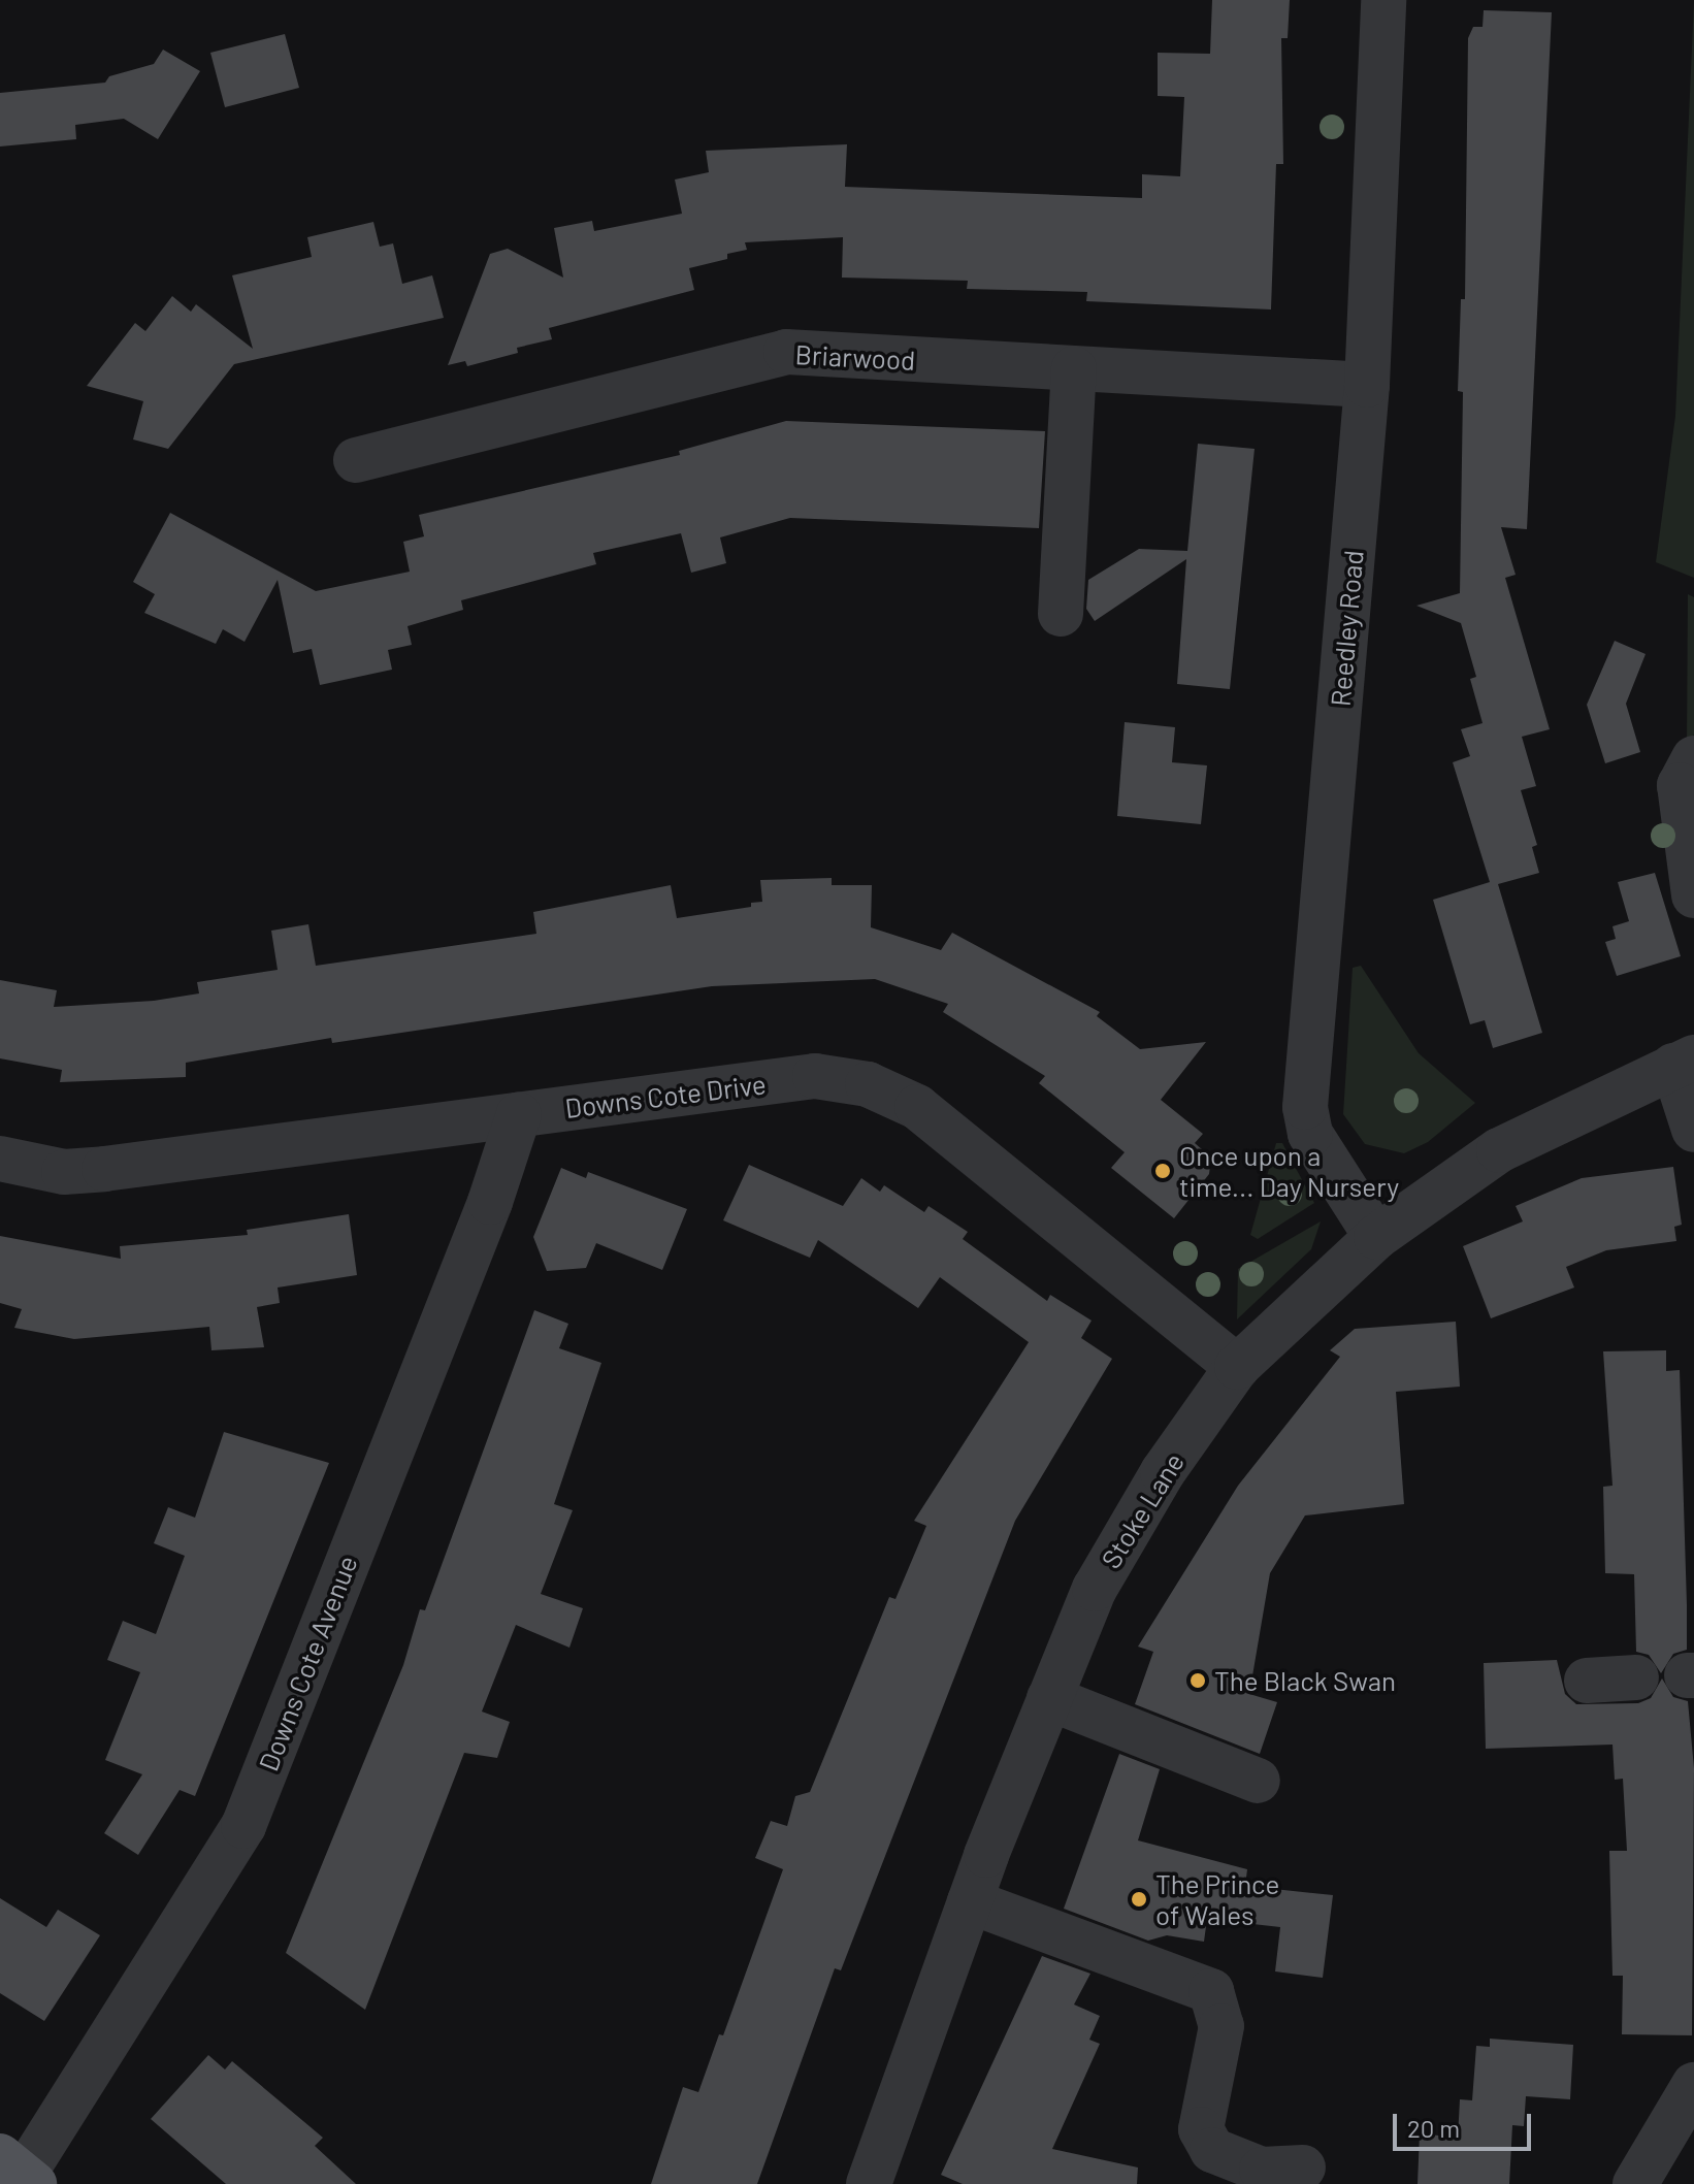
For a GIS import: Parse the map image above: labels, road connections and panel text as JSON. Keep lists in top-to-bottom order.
{
  "streets": {
    "street": [
      "Briarwood",
      "Reedley Road",
      "Downs Cote Drive",
      "Stoke Lane",
      "Downs Cote Avenue"
    ]
  },
  "crossings": [
    ["Briarwood", "Reedley Road"],
    ["Reedley Road", "Stoke Lane"],
    ["Downs Cote Drive", "Stoke Lane"],
    ["Downs Cote Drive", "Downs Cote Avenue"]
  ],
  "places": ["Once upon a time... Day Nursery", "The Black Swan", "The Prince of Wales"],
  "scale_bar": "20 m"
}
